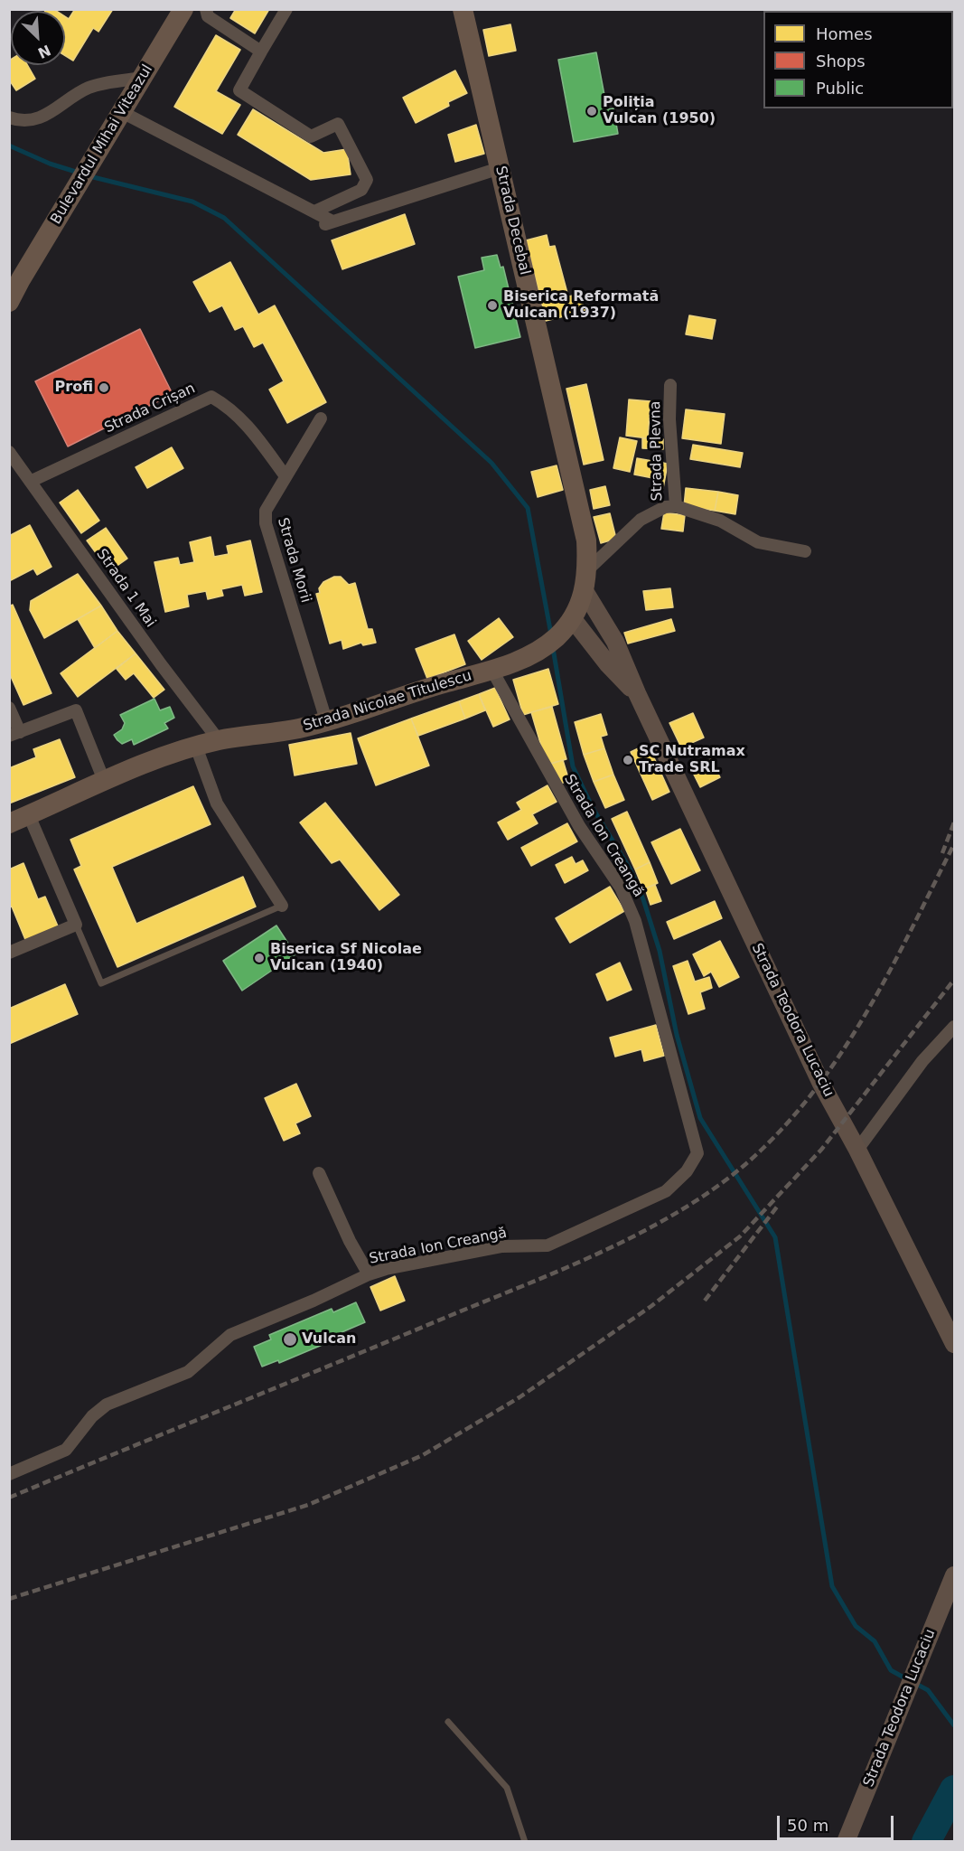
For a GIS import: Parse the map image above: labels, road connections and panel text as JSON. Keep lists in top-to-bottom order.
{
  "streets": {
    "main road": [
      "Bulevardul Mihai Viteazul",
      "Strada Decebal",
      "Strada Nicolae Titulescu",
      "Strada Teodora Lucaciu"
    ],
    "street": [
      "Strada Crișan",
      "Strada Plevna",
      "Strada Morii",
      "Strada 1 Mai",
      "Strada Ion Creangă"
    ]
  },
  "crossings": [
    ["Strada Decebal", "Strada Plevna"],
    ["Strada Decebal", "Strada Nicolae Titulescu"],
    ["Strada Decebal", "Strada Teodora Lucaciu"],
    ["Strada Crișan", "Strada Morii"],
    ["Strada Crișan", "Strada 1 Mai"],
    ["Strada Morii", "Strada Nicolae Titulescu"],
    ["Strada 1 Mai", "Strada Nicolae Titulescu"],
    ["Strada Nicolae Titulescu", "Strada Ion Creangă"],
    ["Strada Nicolae Titulescu", "Strada Teodora Lucaciu"]
  ],
  "places": [
    "Poliția Vulcan (1950)",
    "Biserica Reformată Vulcan (1937)",
    "Profi",
    "SC Nutramax Trade SRL",
    "Biserica Sf Nicolae Vulcan (1940)",
    "Vulcan"
  ],
  "legend": ["Homes", "Shops", "Public"],
  "scale_bar": "50 m",
  "north": "bottom right"
}
